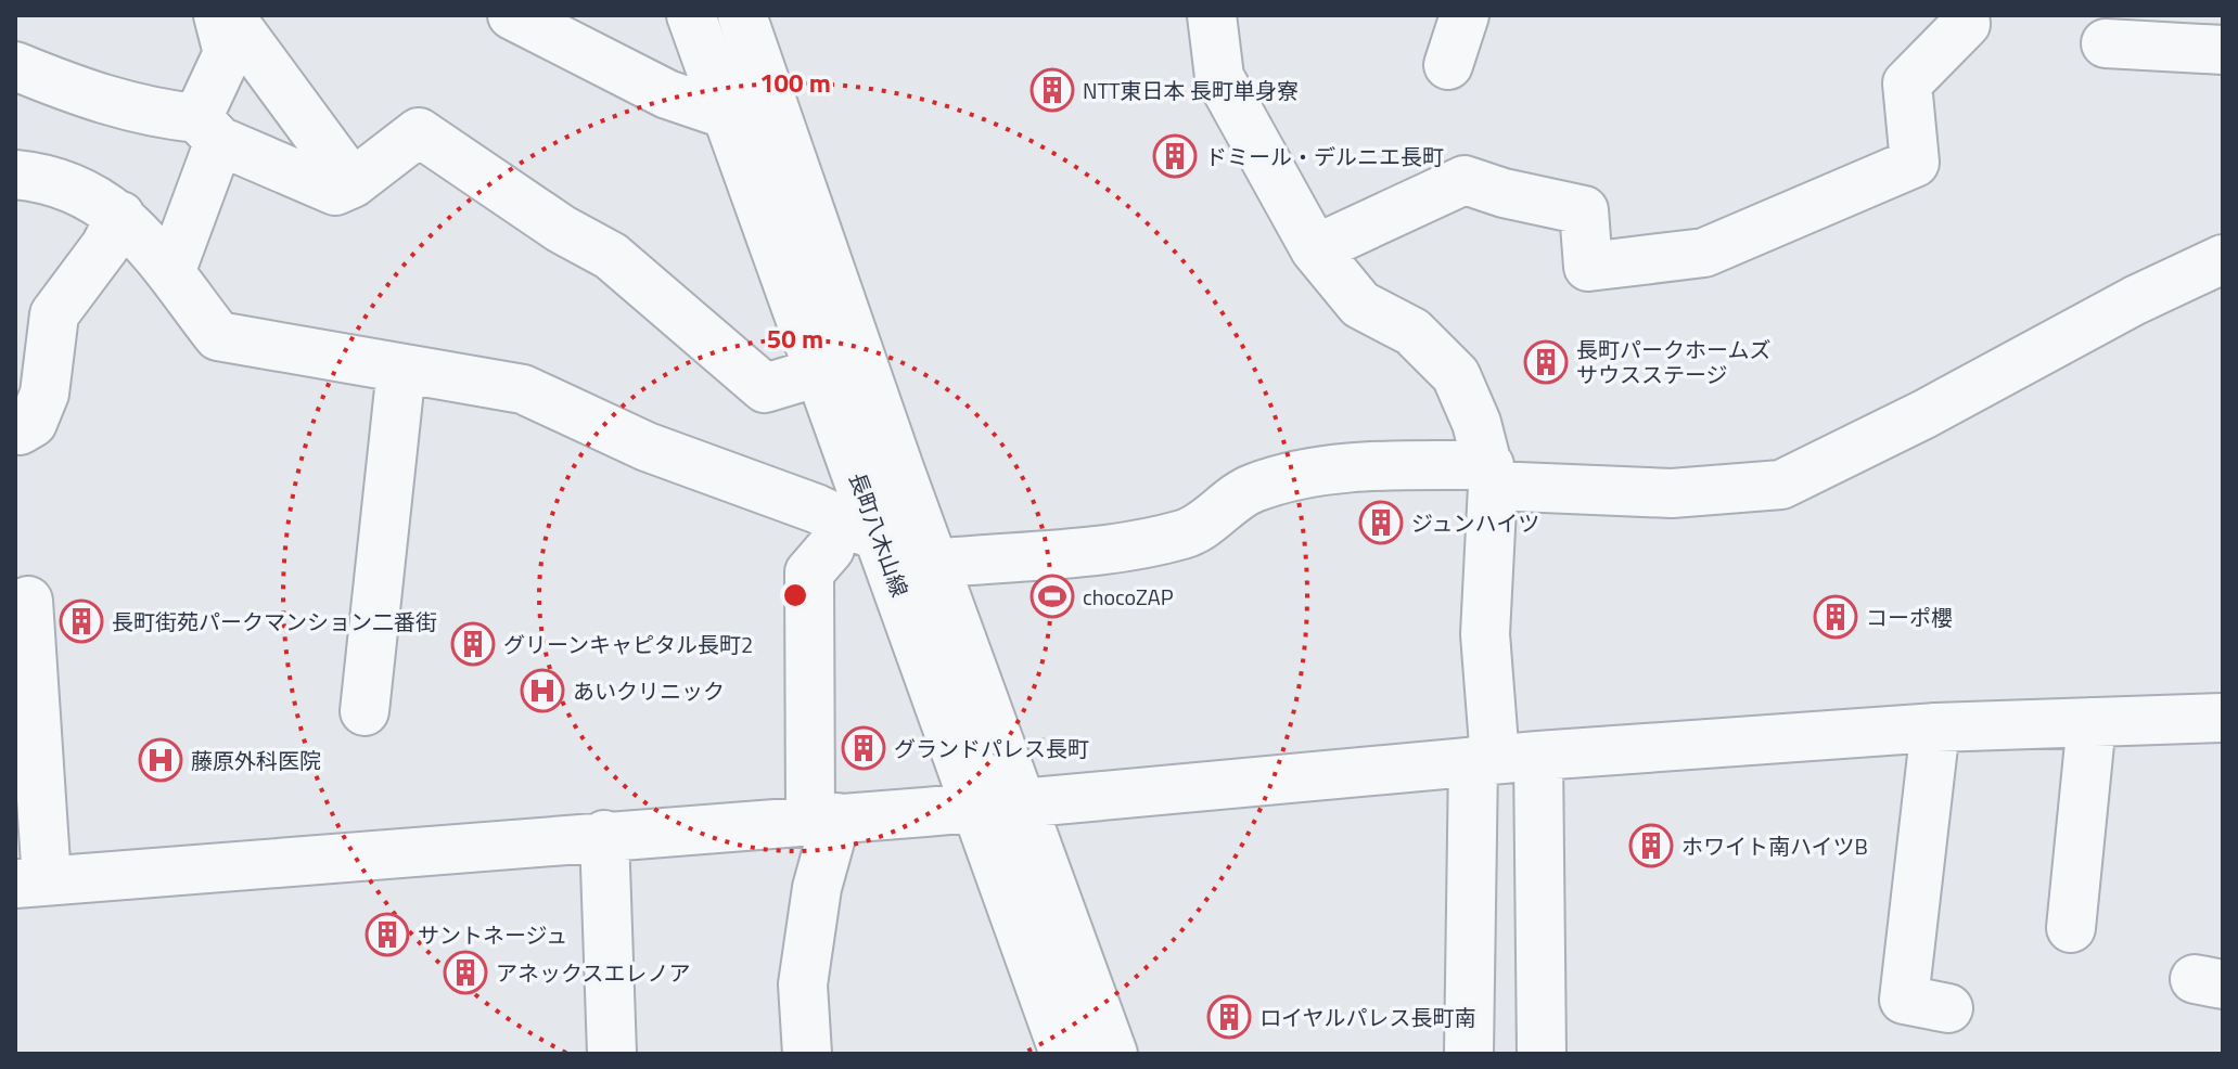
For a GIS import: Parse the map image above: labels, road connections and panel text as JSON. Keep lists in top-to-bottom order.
{
  "streets": {
    "street": ["長町八木山線"]
  },
  "places": {
    "building": [
      "NTT東日本 長町単身寮",
      "ドミール・デルニエ長町",
      "長町パークホームズ サウスステージ",
      "ジュンハイツ",
      "コーポ櫻",
      "長町街苑パークマンション二番街",
      "グリーンキャピタル長町2",
      "グランドパレス長町",
      "ホワイト南ハイツB",
      "サントネージュ",
      "アネックスエレノア",
      "ロイヤルパレス長町南"
    ],
    "sports": ["chocoZAP"],
    "hospital": ["あいクリニック", "藤原外科医院"]
  },
  "rings": ["100 m", "50 m"]
}
